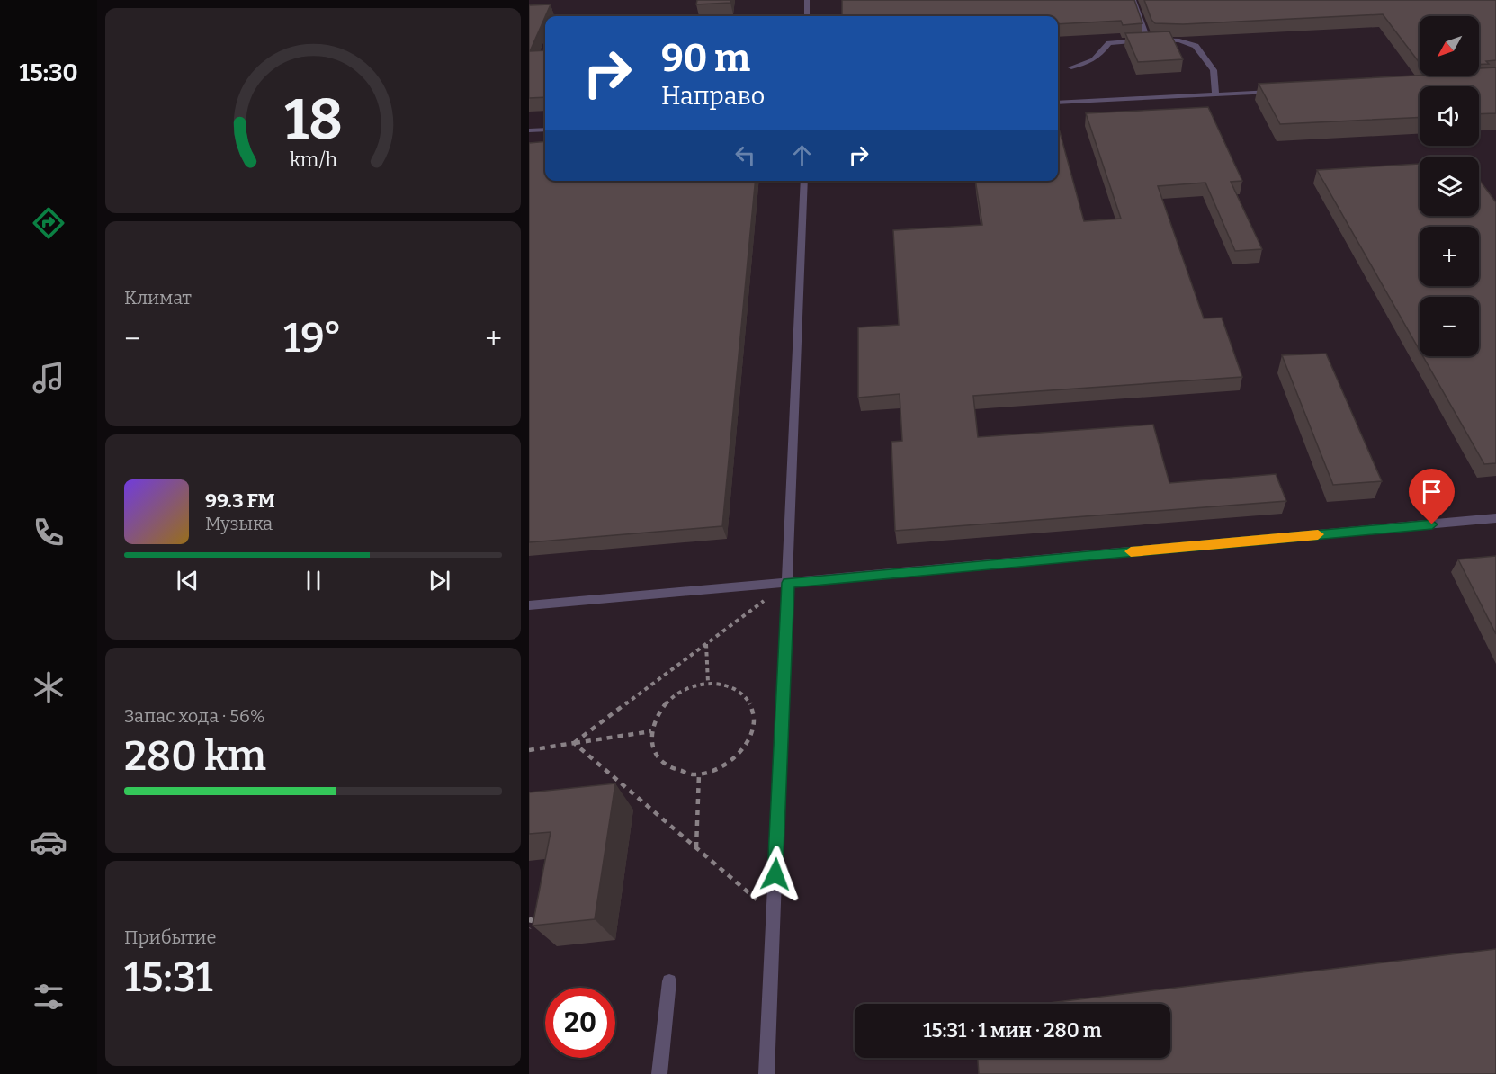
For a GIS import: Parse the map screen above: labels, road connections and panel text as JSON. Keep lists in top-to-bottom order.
{
  "north": "bottom left",
  "page": {
    "tabs": "15:30",
    "map_buttons": ["+", "−"],
    "turn": ["90 m", "Направо"],
    "tile": [
      "Климат",
      ["Запас хода · 56%", "280 km"],
      ["Прибытие", "15:31"]
    ],
    "heat": ["−", "19°", "+"],
    "song": ["99.3 FM", "Музыка"],
    "limit": "20",
    "trip": "15:31 · 1 мин · 280 m",
    "gauge": ["18", "km/h"]
  }
}
